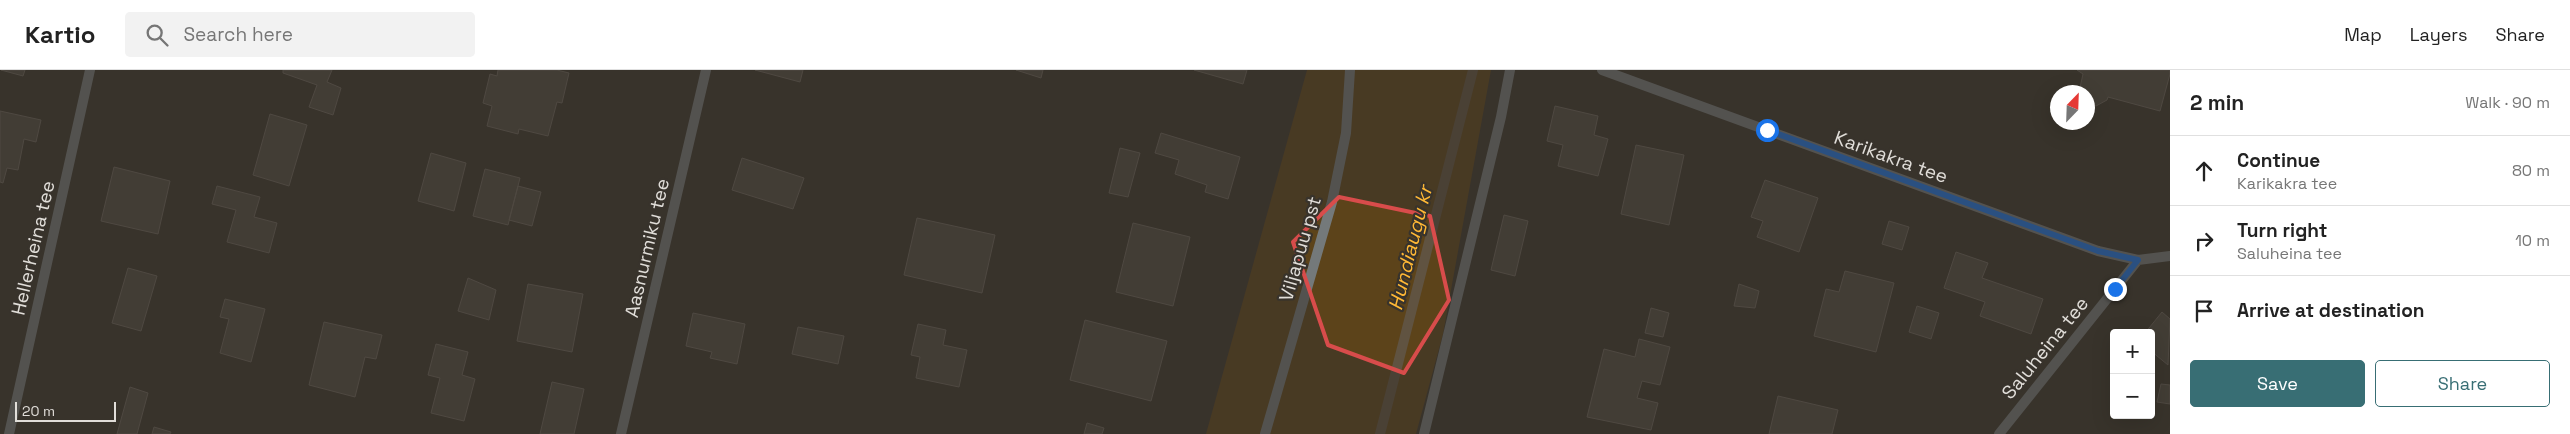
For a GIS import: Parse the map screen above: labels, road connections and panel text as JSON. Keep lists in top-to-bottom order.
{
  "streets": {
    "street": [
      "Karikakra tee",
      "Hellerheina tee",
      "Aasnurmiku tee",
      "Viljapuu pst",
      "Saluheina tee"
    ]
  },
  "crossings": [
    ["Karikakra tee", "Saluheina tee"]
  ],
  "water": ["Hundiaugu kr"],
  "scale_bar": "20 m",
  "north": "top right",
  "page": {
    "header": "Kartio",
    "search": "Search here",
    "nav": ["Map", "Layers", "Share"],
    "heading": ["2 min", "Walk · 90 m"],
    "list": [
      ["Continue", "Karikakra tee", "80 m"],
      ["Turn right", "Saluheina tee", "10 m"],
      "Arrive at destination"
    ],
    "map_buttons": ["+", "−"],
    "buttons": ["Save", "Share"],
    "scale": "20 m"
  }
}
